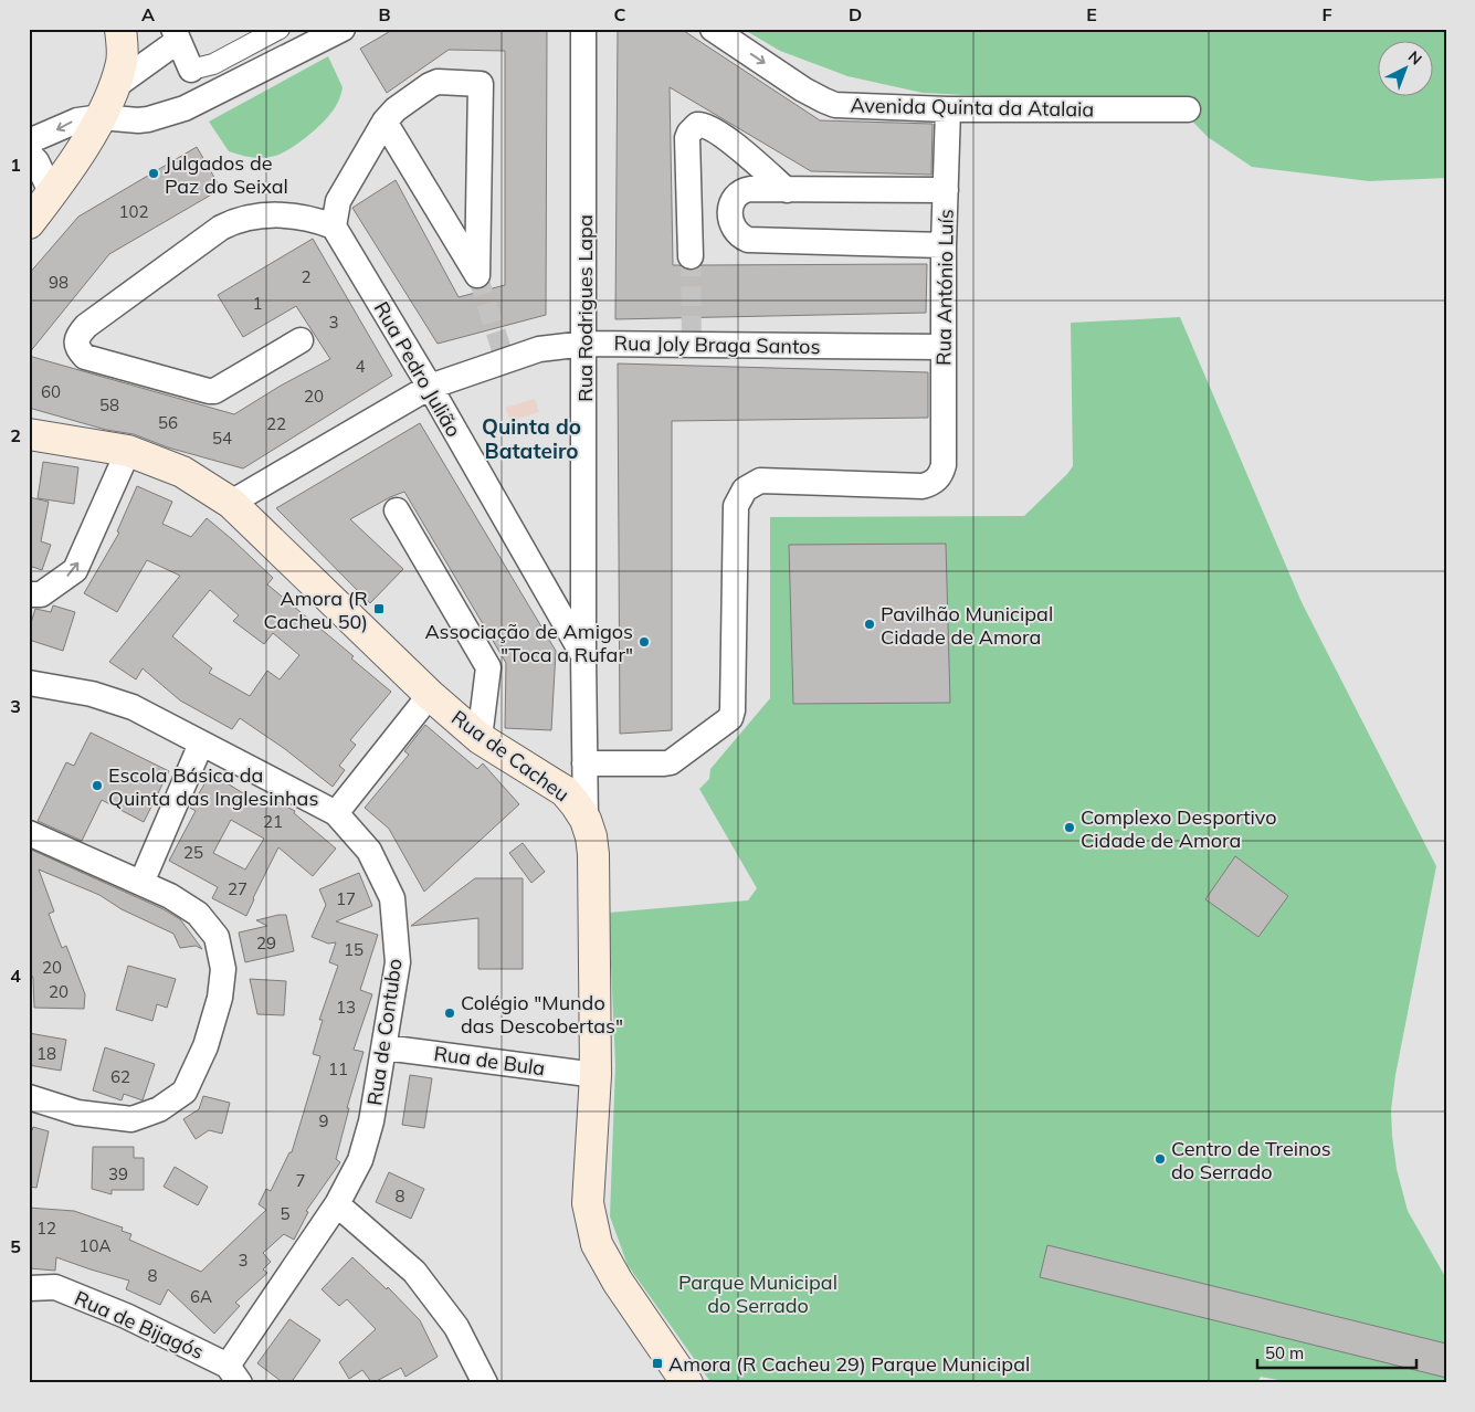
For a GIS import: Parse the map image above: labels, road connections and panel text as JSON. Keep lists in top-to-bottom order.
{
  "streets": {
    "main road": ["Rua de Cacheu"],
    "street": [
      "Avenida Quinta da Atalaia",
      "Rua António Luís",
      "Rua Rodrigues Lapa",
      "Rua Joly Braga Santos",
      "Rua Pedro Julião",
      "Rua de Contubo",
      "Rua de Bula",
      "Rua de Bijagós"
    ]
  },
  "crossings": [
    ["Avenida Quinta da Atalaia", "Rua António Luís"],
    ["Rua António Luís", "Rua Rodrigues Lapa"],
    ["Rua António Luís", "Rua Joly Braga Santos"],
    ["Rua Rodrigues Lapa", "Rua Joly Braga Santos"],
    ["Rua Rodrigues Lapa", "Rua Pedro Julião"],
    ["Rua Rodrigues Lapa", "Rua de Cacheu"],
    ["Rua Joly Braga Santos", "Rua Pedro Julião"],
    ["Rua Joly Braga Santos", "Rua de Cacheu"],
    ["Rua de Cacheu", "Rua de Bula"],
    ["Rua de Contubo", "Rua de Bula"],
    ["Rua de Contubo", "Rua de Bijagós"]
  ],
  "districts": ["Quinta do Batateiro"],
  "parks": ["Parque Municipal do Serrado"],
  "places": {
    "other": [
      "Julgados de Paz do Seixal",
      "Pavilhão Municipal Cidade de Amora",
      "Associação de Amigos \"Toca a Rufar\"",
      "Escola Básica da Quinta das Inglesinhas",
      "Complexo Desportivo Cidade de Amora",
      "Colégio \"Mundo das Descobertas\"",
      "Centro de Treinos do Serrado"
    ],
    "transit": ["Amora (R Cacheu 50)", "Amora (R Cacheu 29) Parque Municipal"]
  },
  "house_numbers": [
    "102",
    "2",
    "98",
    "1",
    "3",
    "4",
    "60",
    "20",
    "58",
    "56",
    "22",
    "54",
    "21",
    "25",
    "27",
    "17",
    "29",
    "15",
    "20",
    "20",
    "13",
    "18",
    "11",
    "62",
    "9",
    "39",
    "7",
    "8",
    "5",
    "12",
    "10A",
    "3",
    "8",
    "6A"
  ],
  "scale_bar": "50 m",
  "north": "top right",
  "grid": {
    "columns": [
      "A",
      "B",
      "C",
      "D",
      "E",
      "F"
    ],
    "rows": [
      "1",
      "2",
      "3",
      "4",
      "5"
    ]
  }
}
